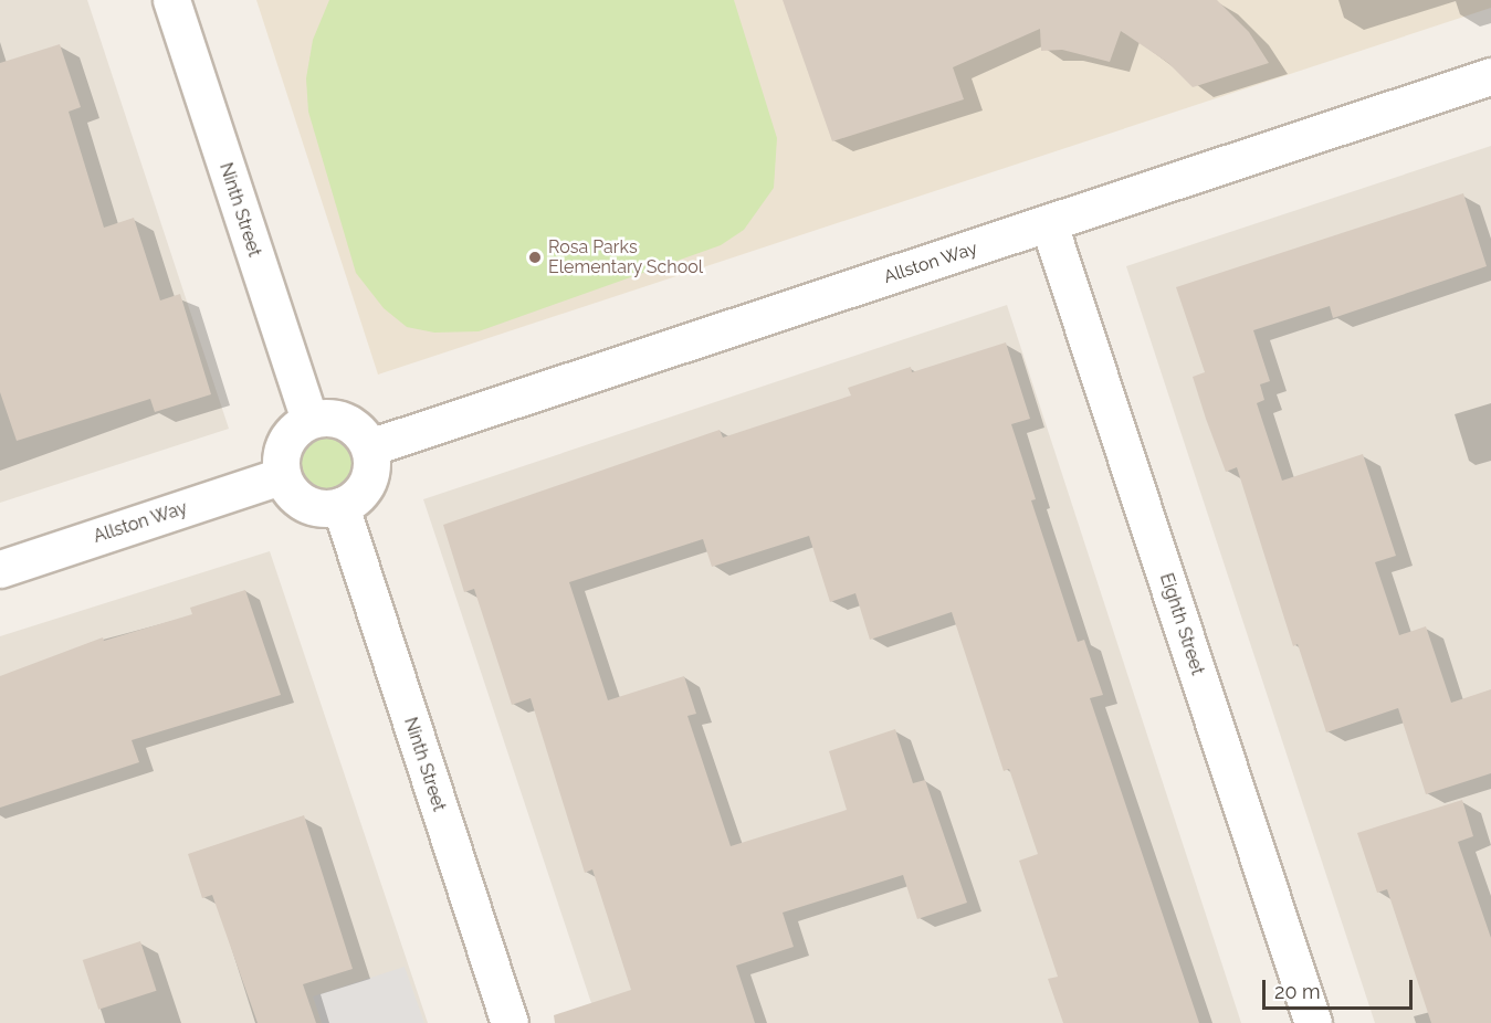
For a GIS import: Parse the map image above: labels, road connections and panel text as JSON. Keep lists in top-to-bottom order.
{
  "streets": {
    "street": ["Ninth Street", "Allston Way", "Eighth Street"]
  },
  "crossings": [
    ["Ninth Street", "Allston Way"],
    ["Allston Way", "Eighth Street"]
  ],
  "places": ["Rosa Parks Elementary School"],
  "scale_bar": "20 m"
}
